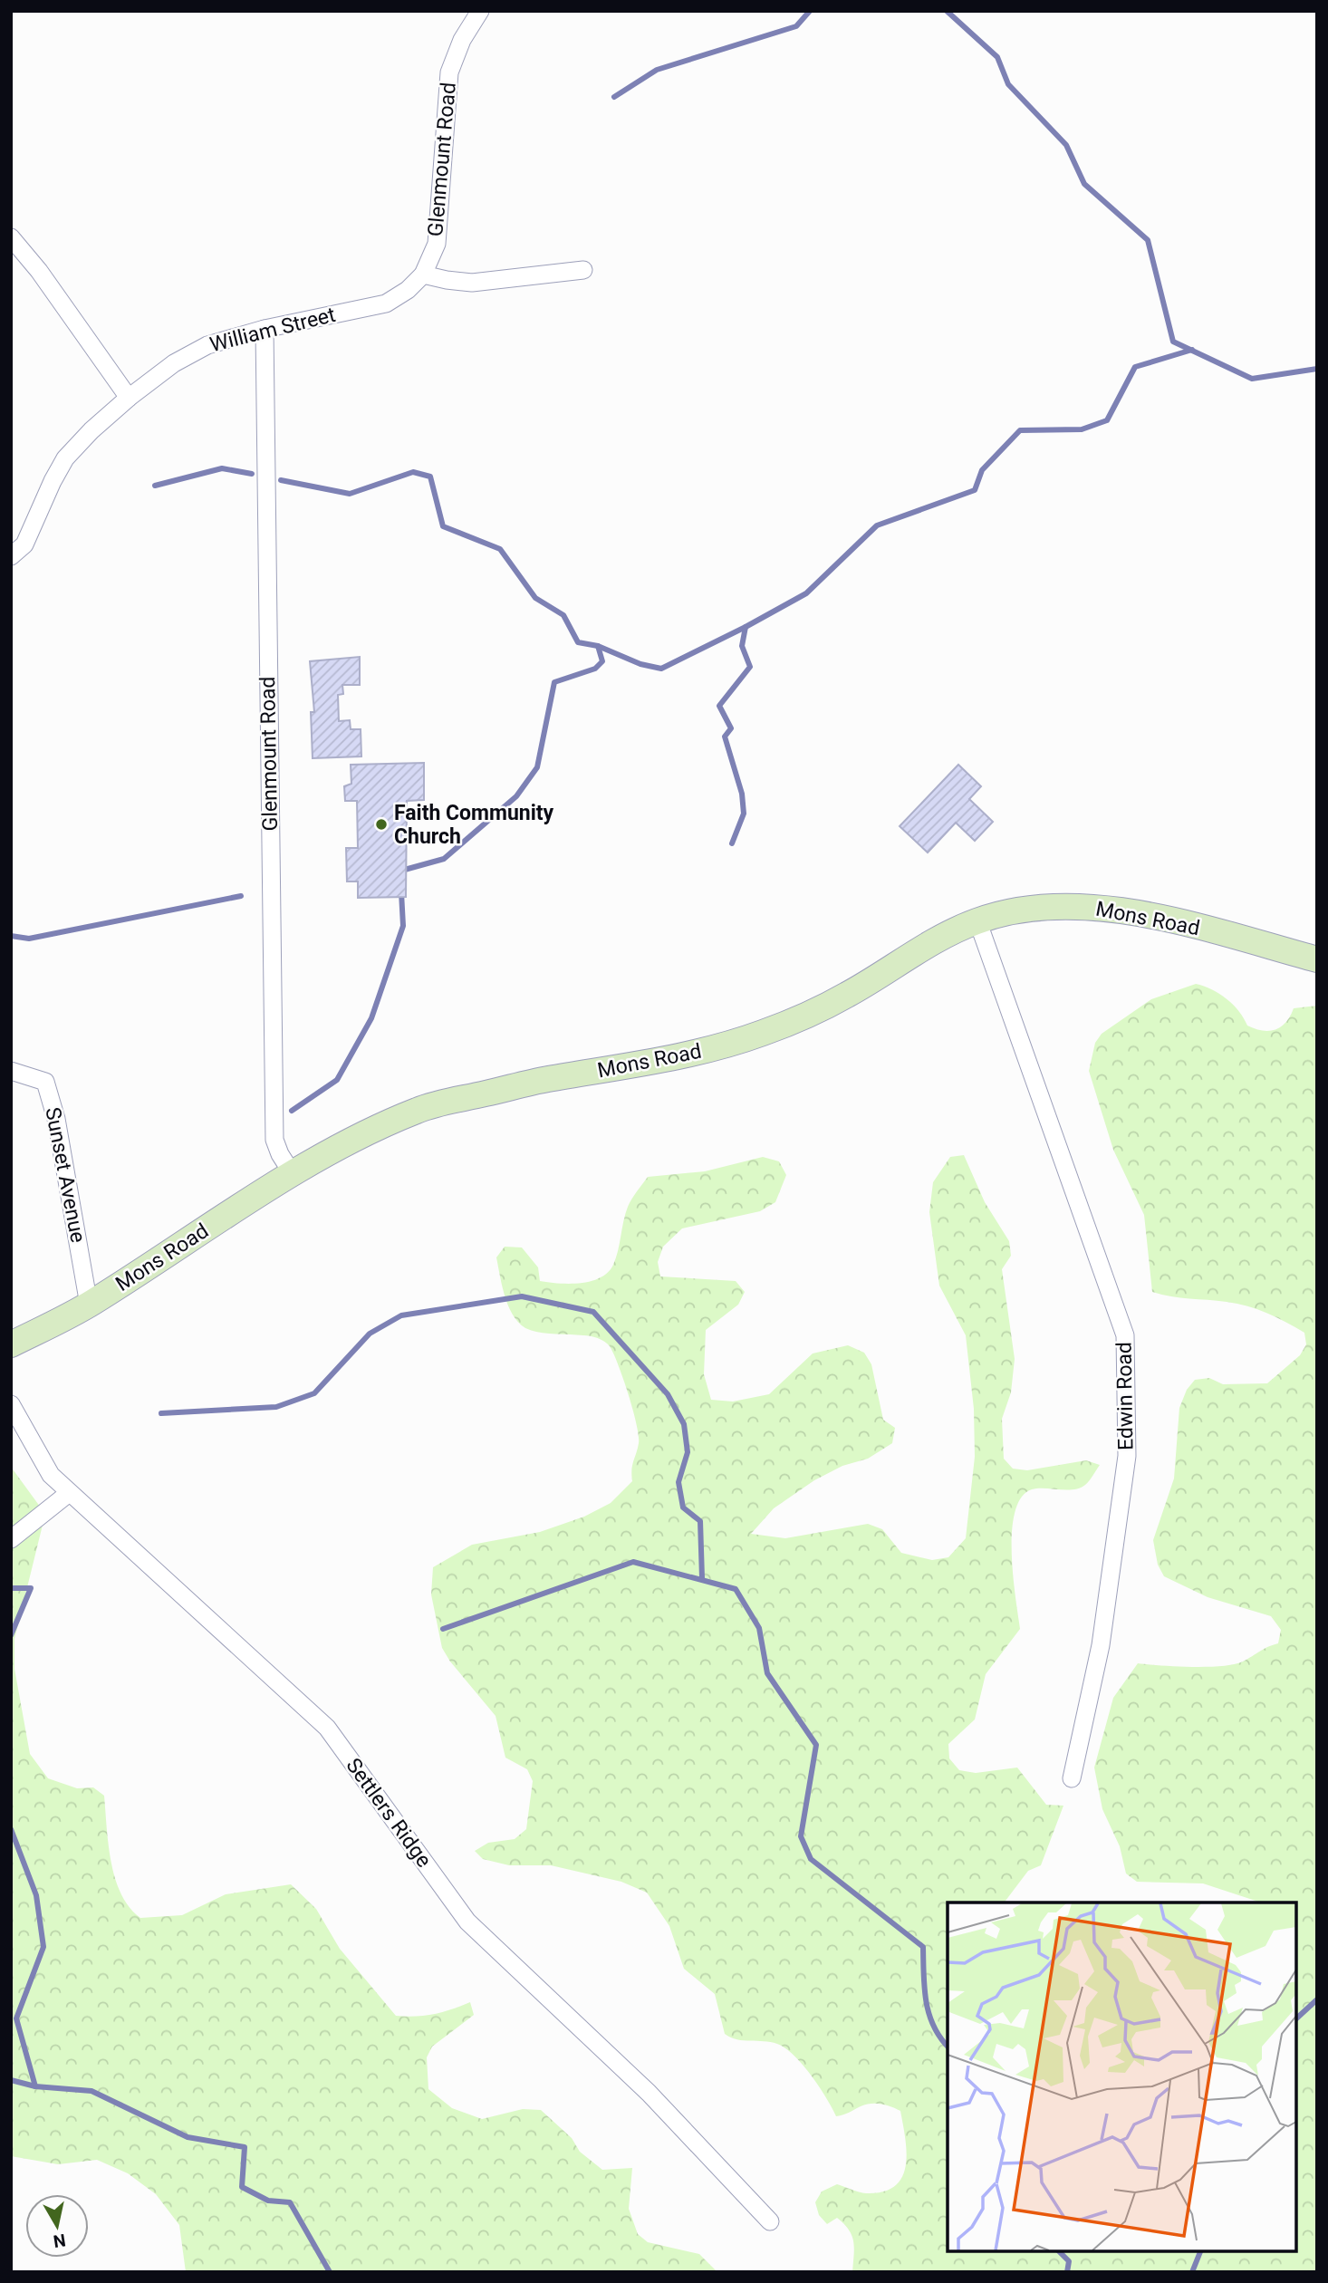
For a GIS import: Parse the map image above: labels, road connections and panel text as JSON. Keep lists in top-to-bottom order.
{
  "streets": {
    "main road": ["Mons Road"],
    "street": [
      "Glenmount Road",
      "William Street",
      "Sunset Avenue",
      "Edwin Road",
      "Settlers Ridge"
    ]
  },
  "crossings": [
    ["Glenmount Road", "William Street"],
    ["Glenmount Road", "Mons Road"],
    ["Mons Road", "Sunset Avenue"],
    ["Mons Road", "Edwin Road"]
  ],
  "places": ["Faith Community Church"],
  "north": "bottom"
}
